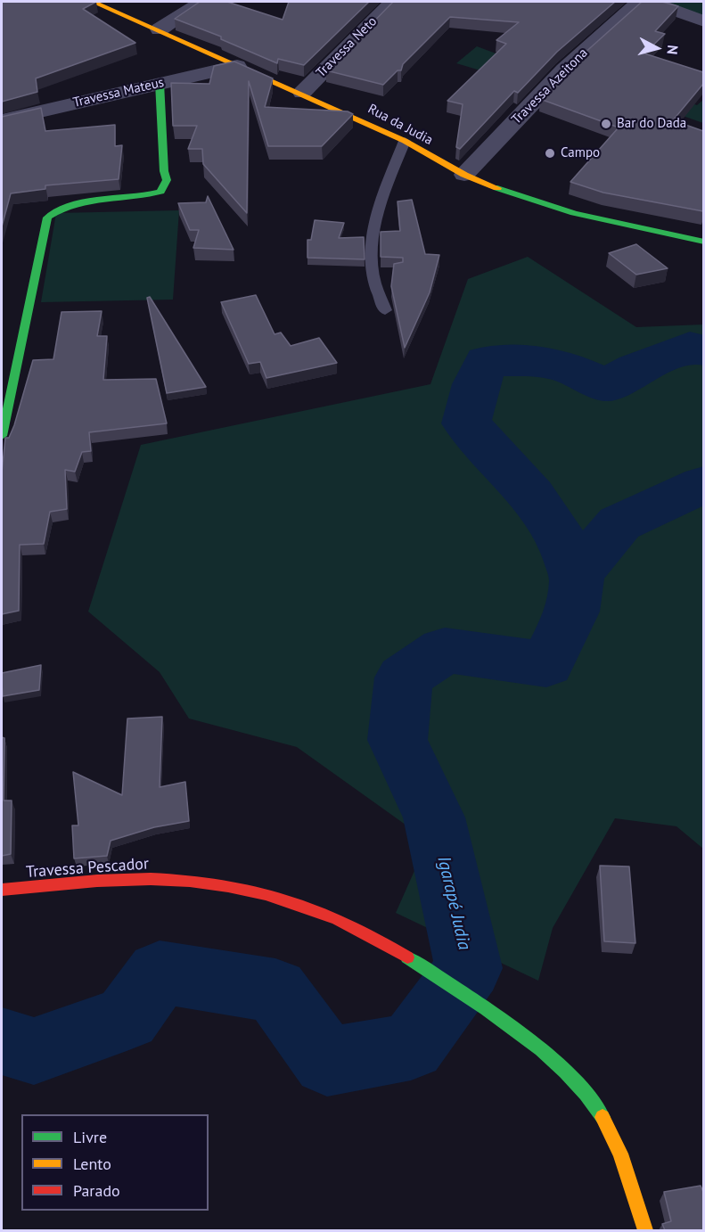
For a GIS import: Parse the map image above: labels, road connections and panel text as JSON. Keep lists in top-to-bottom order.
{
  "streets": {
    "street": [
      "Travessa Neto",
      "Travessa Azeitona",
      "Travessa Mateus",
      "Rua da Judia",
      "Travessa Pescador"
    ]
  },
  "crossings": [
    ["Travessa Neto", "Rua da Judia"],
    ["Travessa Azeitona", "Rua da Judia"],
    ["Travessa Mateus", "Rua da Judia"]
  ],
  "water": ["Igarapé Judia"],
  "places": ["Bar do Dada", "Campo"],
  "legend": ["Livre", "Lento", "Parado"],
  "north": "right"
}
